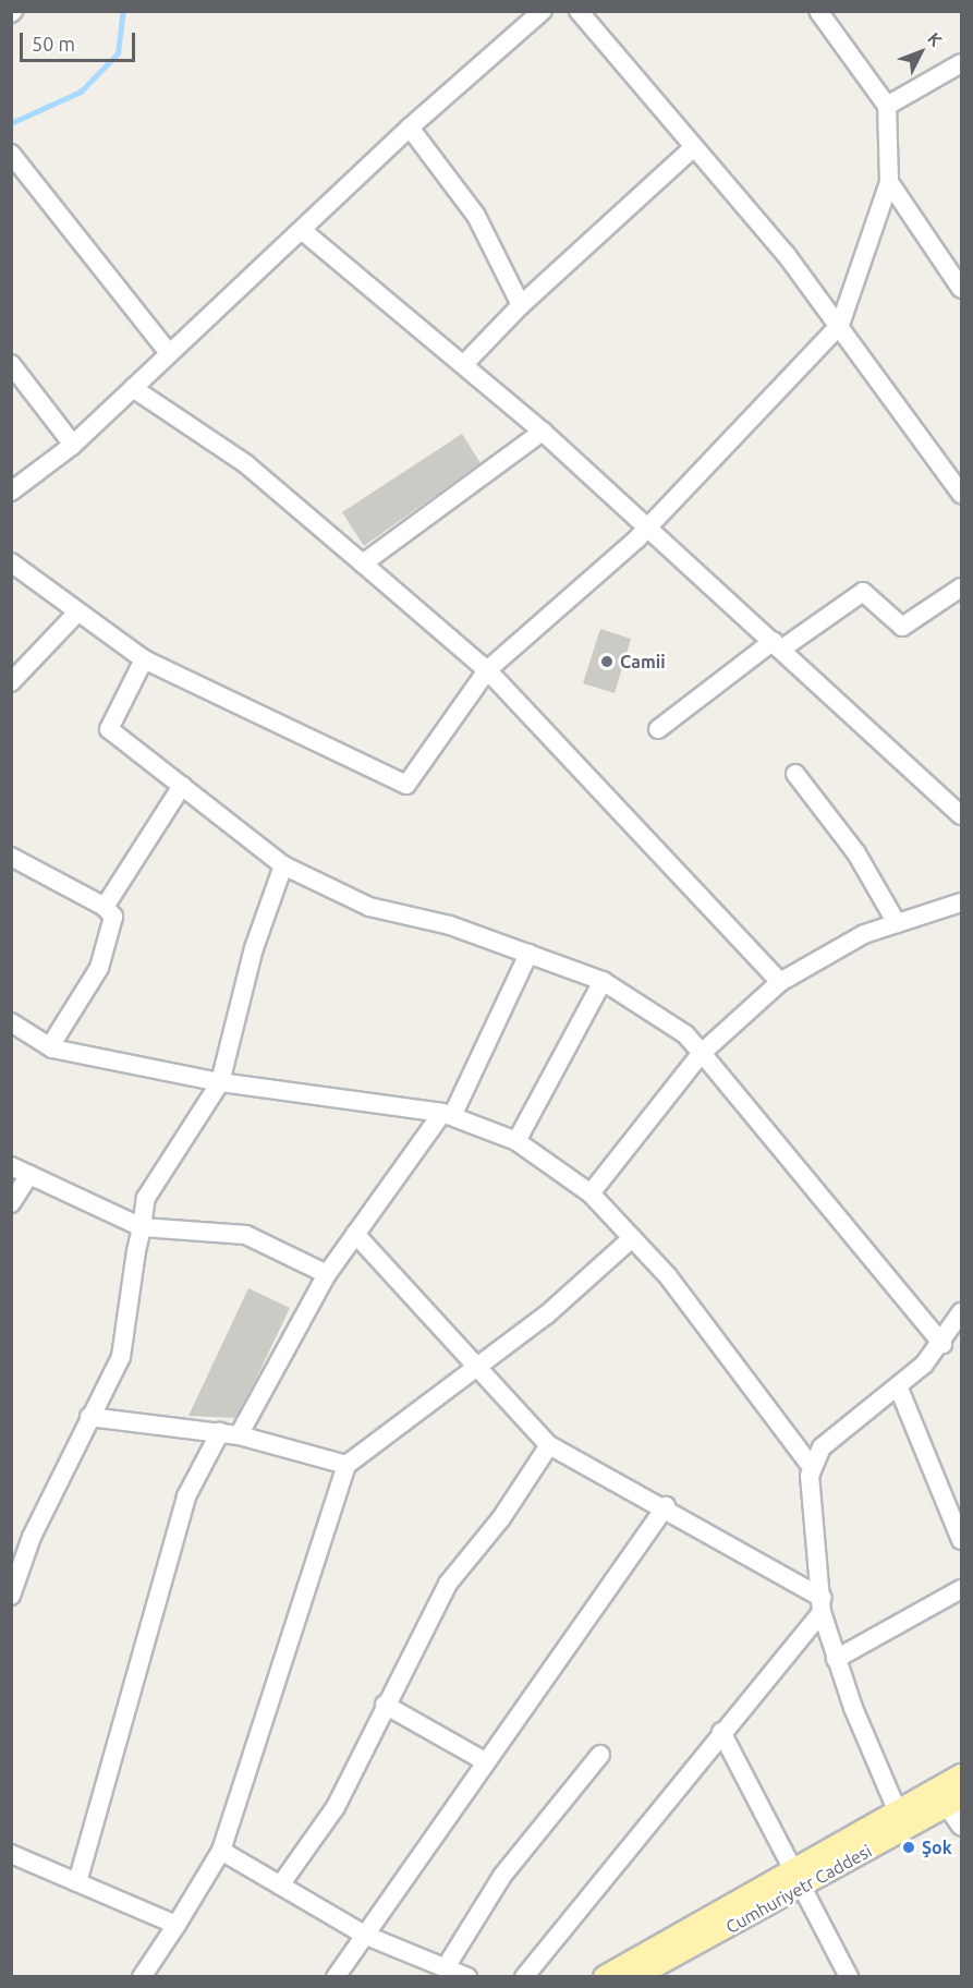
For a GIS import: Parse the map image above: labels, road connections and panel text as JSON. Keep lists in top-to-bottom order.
{
  "streets": {
    "main road": ["Cumhuriyetr Caddesi"]
  },
  "places": ["Camii", "Şok"],
  "scale_bar": "50 m",
  "north": "top right"
}
